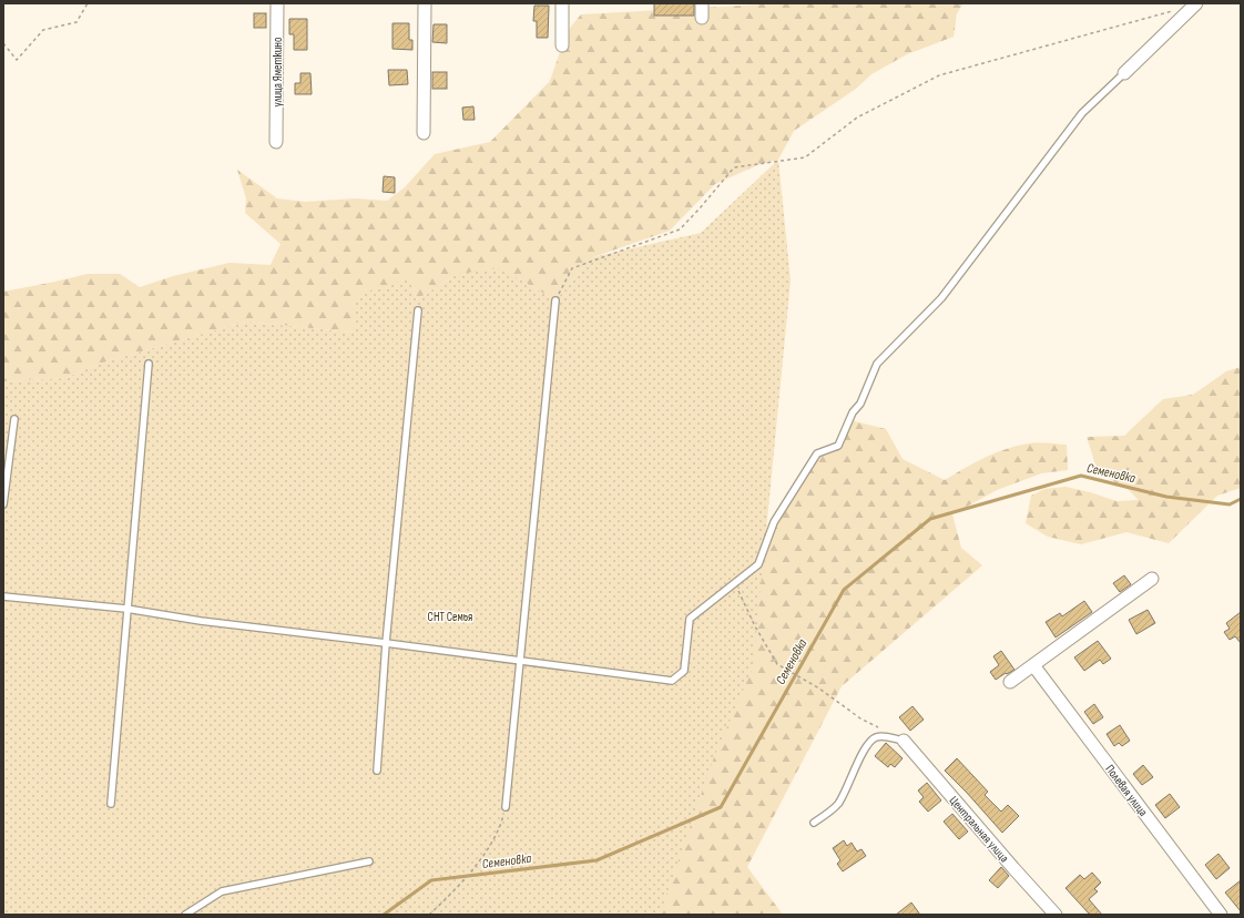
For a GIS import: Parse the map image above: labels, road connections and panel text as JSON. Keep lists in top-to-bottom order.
{
  "streets": {
    "street": ["улица Яметкино", "Полевая улица", "Центральная улица"]
  },
  "water": ["Семеновка"],
  "parks": ["СНТ Семья"]
}
